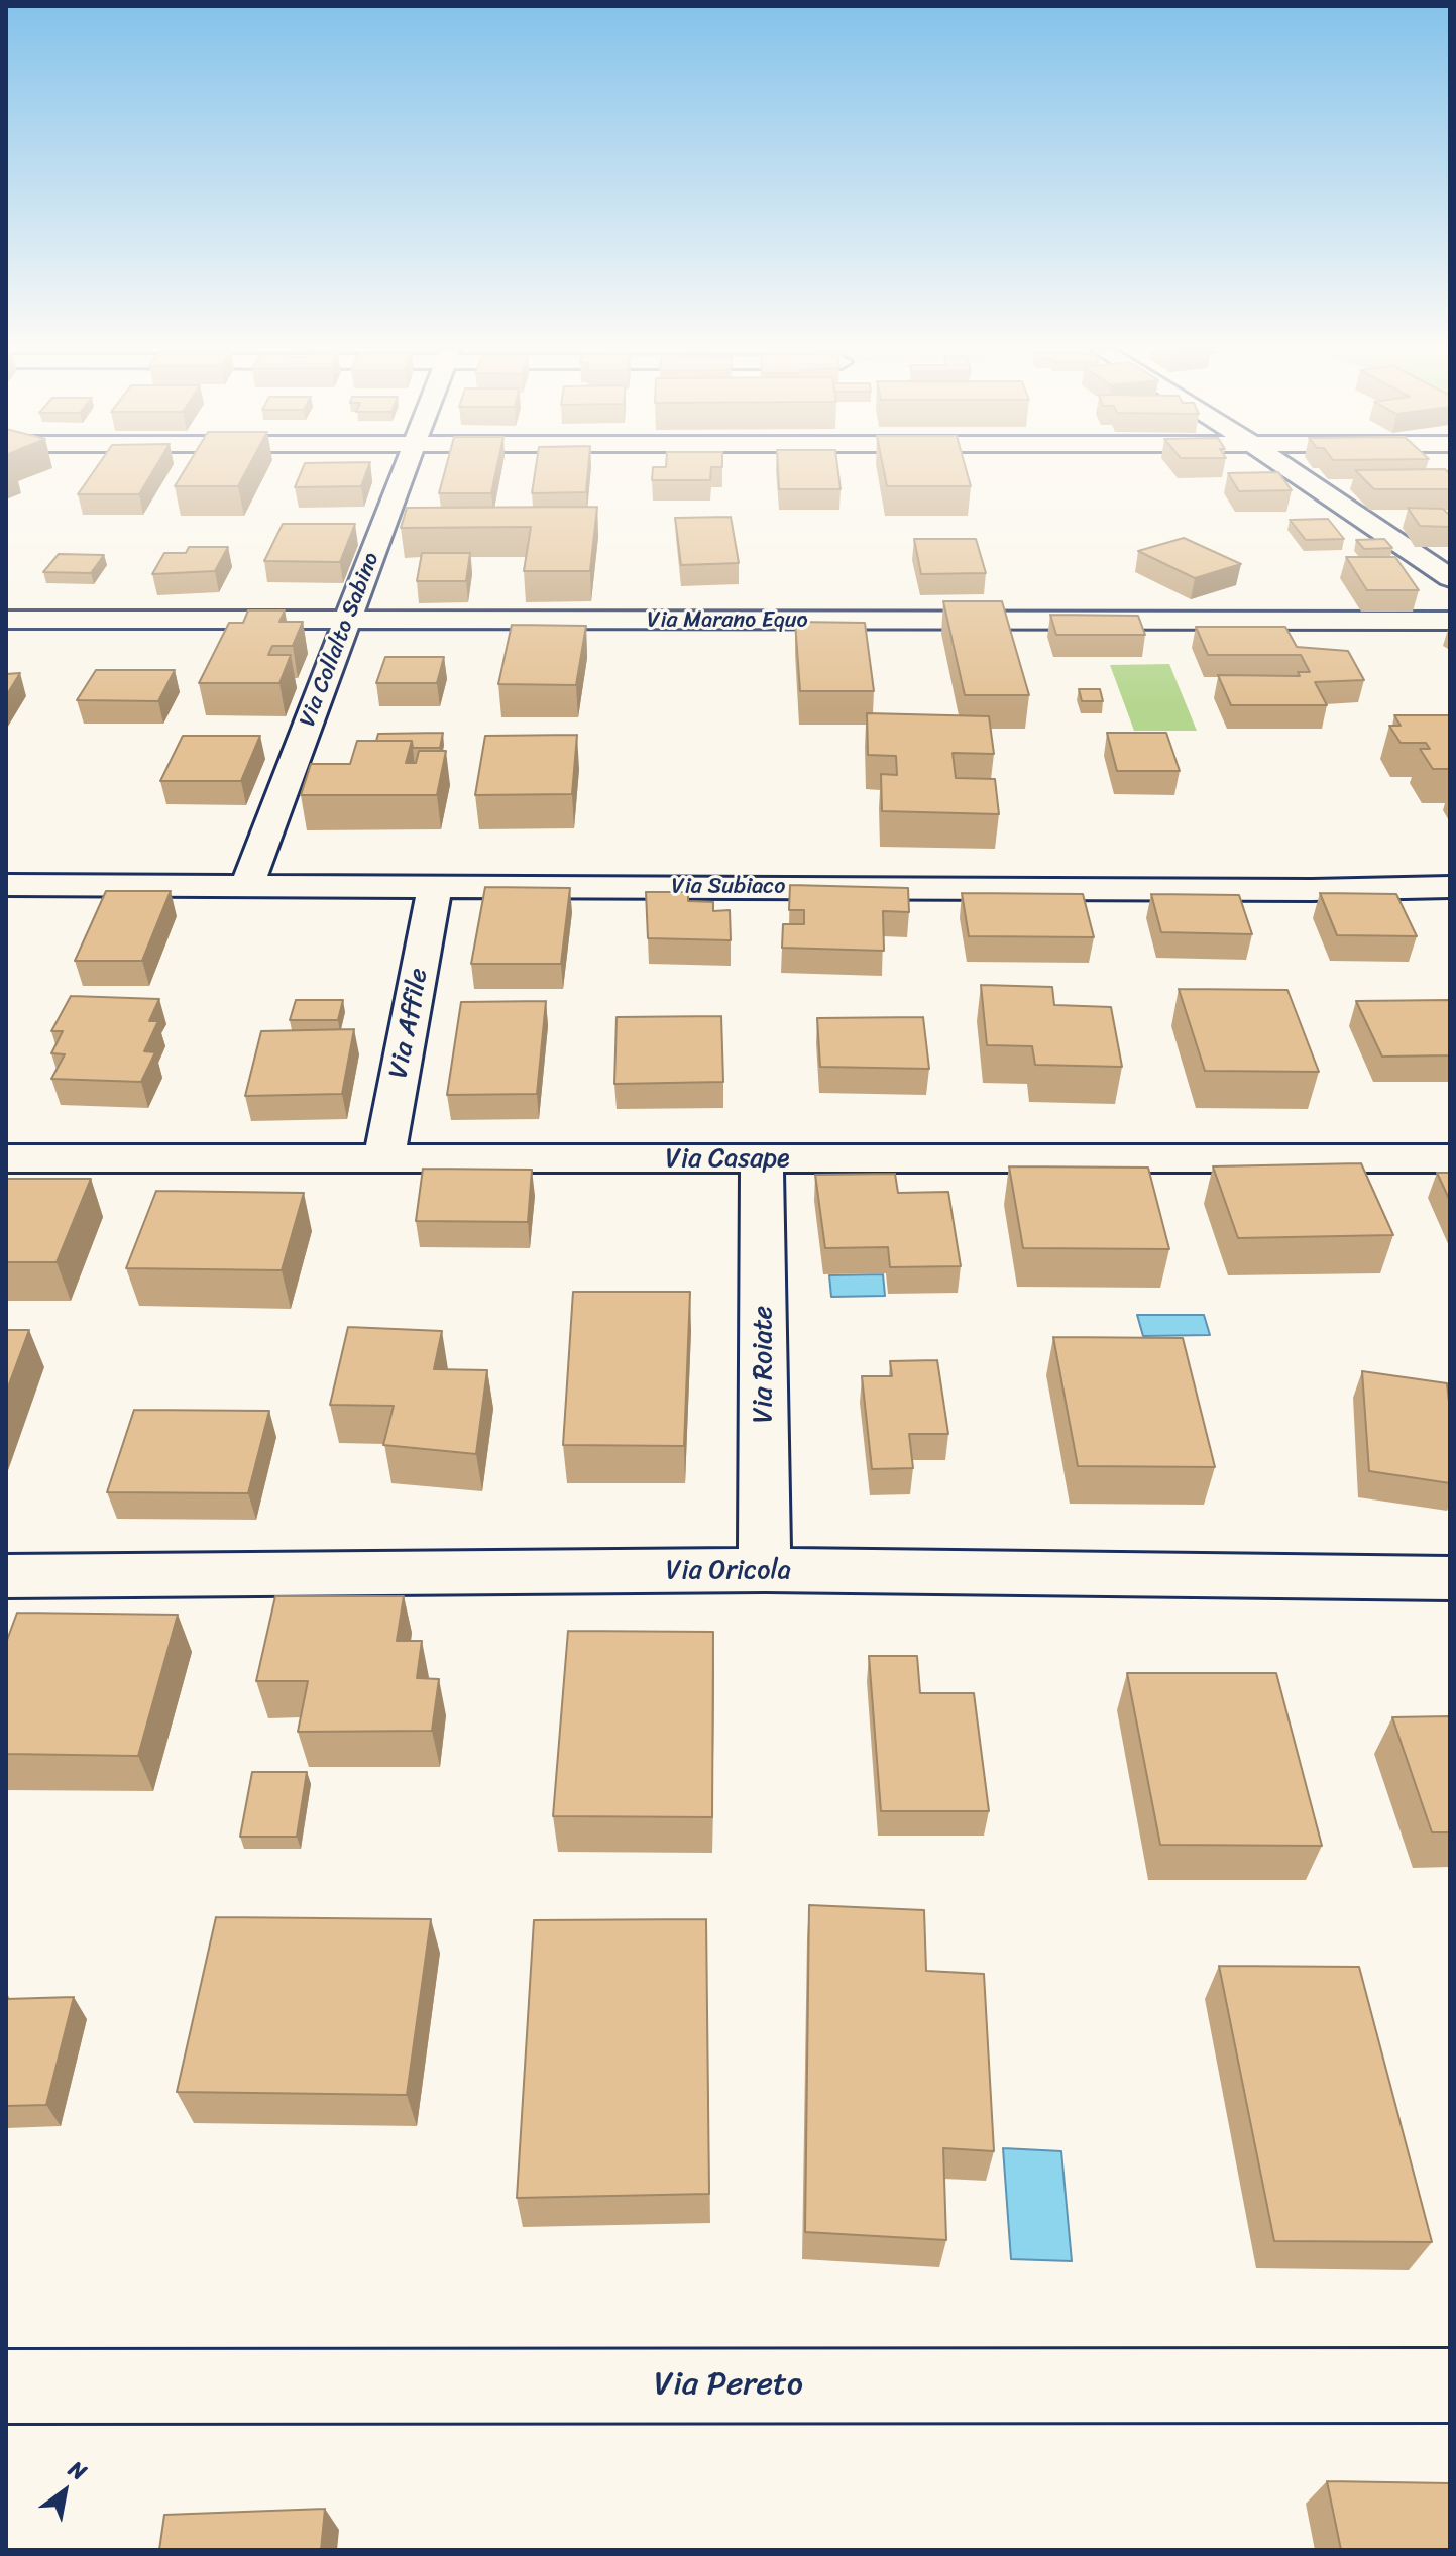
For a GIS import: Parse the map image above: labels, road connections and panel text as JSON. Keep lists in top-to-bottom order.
{
  "streets": {
    "street": [
      "Via Marano Equo",
      "Via Collalto Sabino",
      "Via Subiaco",
      "Via Affile",
      "Via Casape",
      "Via Roiate",
      "Via Oricola",
      "Via Pereto"
    ]
  },
  "crossings": [
    ["Via Marano Equo", "Via Collalto Sabino"],
    ["Via Collalto Sabino", "Via Subiaco"],
    ["Via Subiaco", "Via Affile"],
    ["Via Affile", "Via Casape"],
    ["Via Casape", "Via Roiate"],
    ["Via Roiate", "Via Oricola"]
  ],
  "north": "top right"
}
